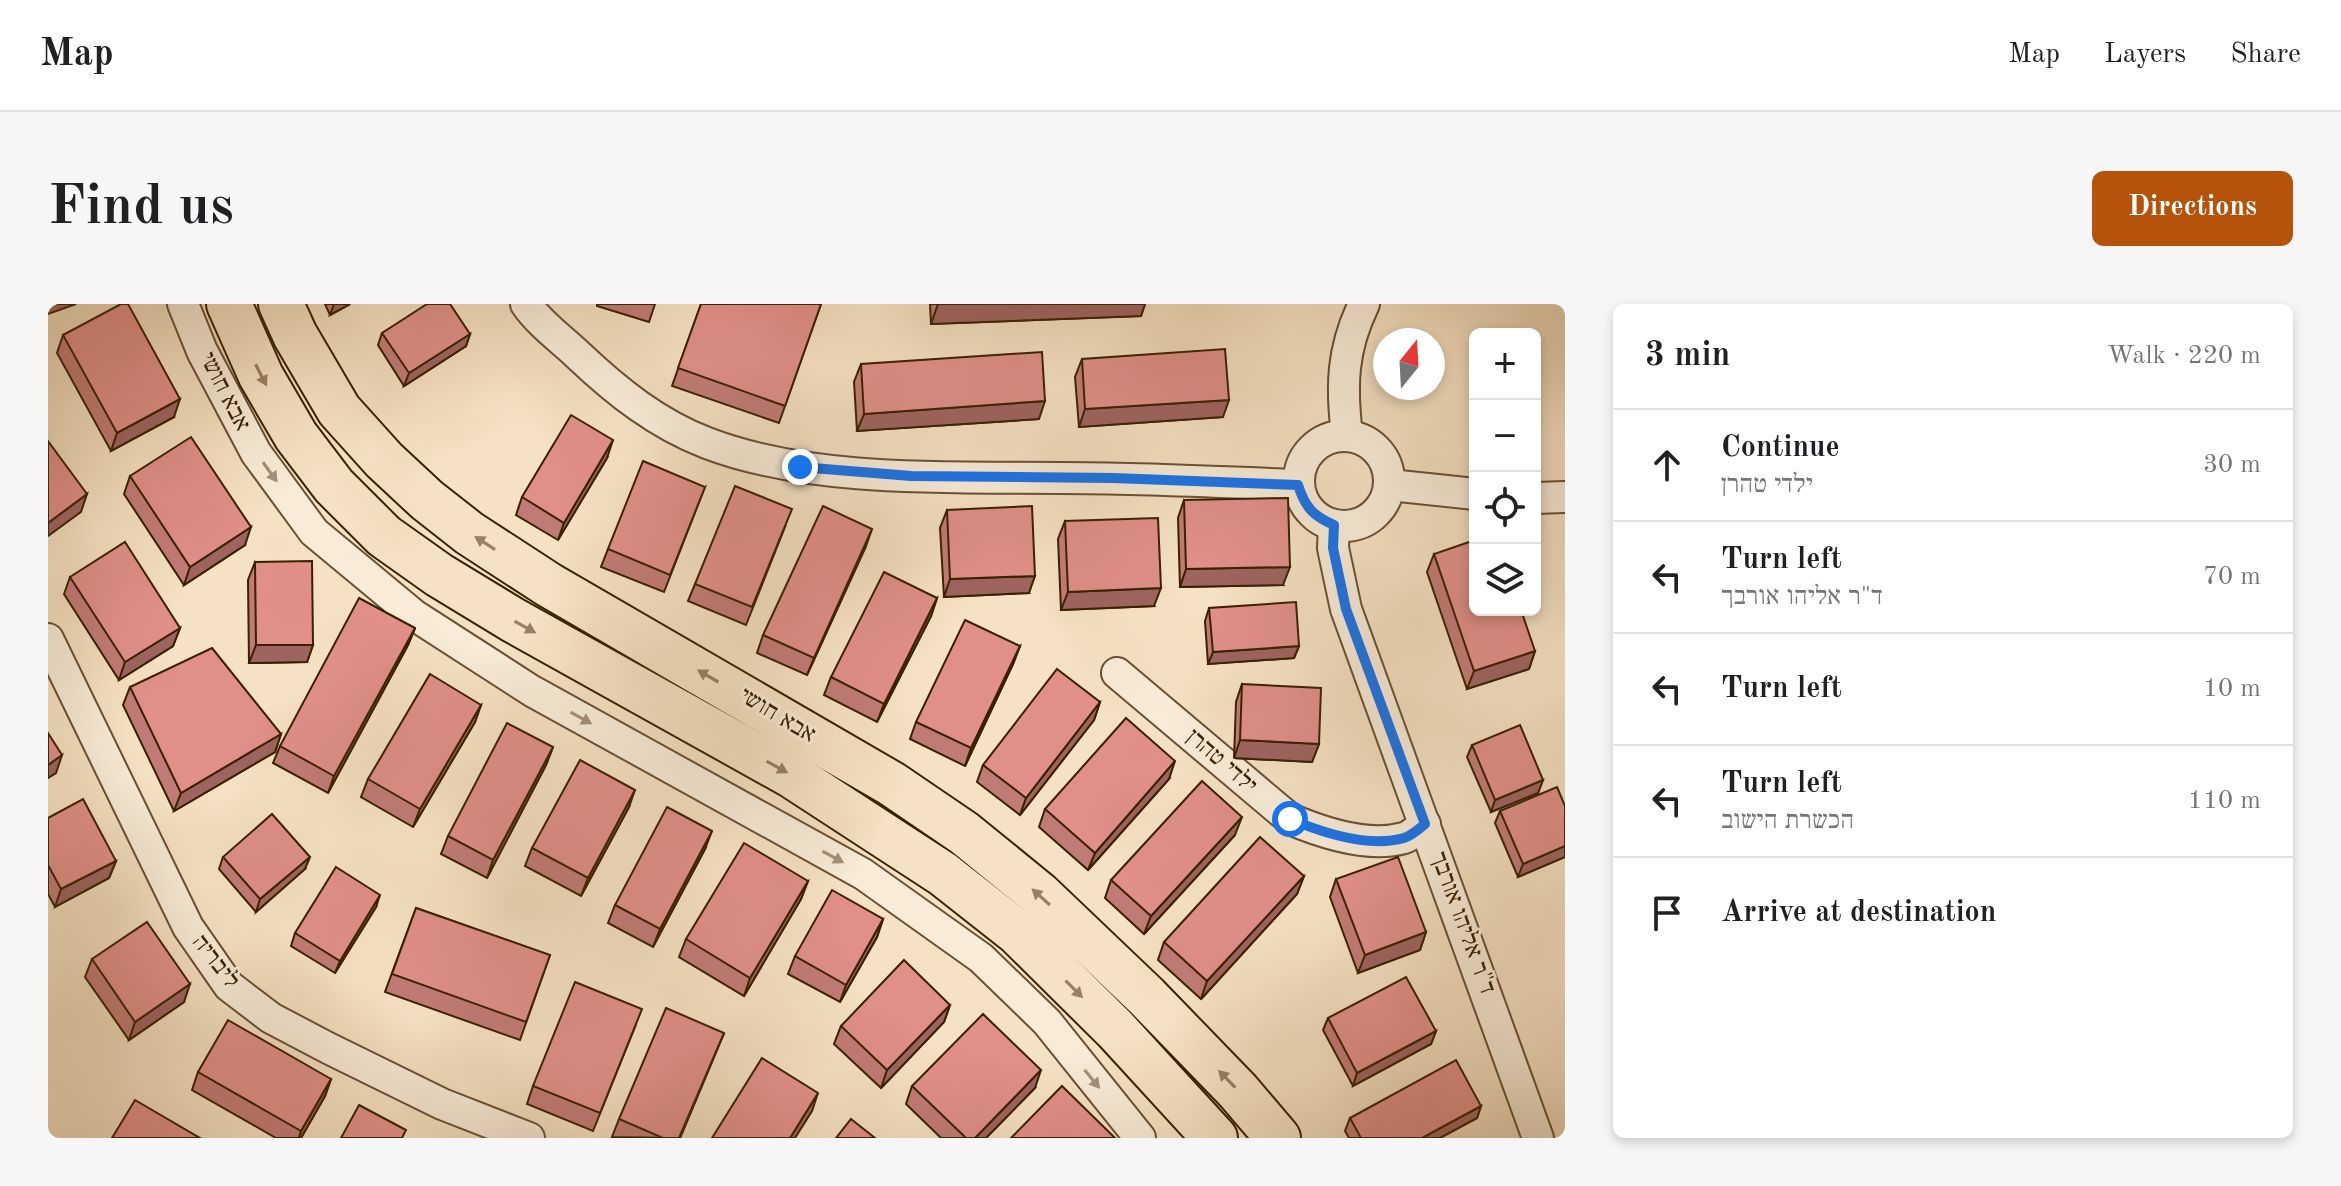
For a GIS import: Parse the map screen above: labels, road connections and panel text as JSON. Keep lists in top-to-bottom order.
{
  "streets": {
    "main road": ["אבא חושי"],
    "street": ["ילדי טהרן", "ד\"ר אליהו אורבך", "ליבריה"]
  },
  "crossings": [
    ["ילדי טהרן", "ד\"ר אליהו אורבך"]
  ],
  "north": "top",
  "page": {
    "header": "Map",
    "nav": ["Map", "Layers", "Share"],
    "buttons": "Directions",
    "title": "Find us",
    "heading": ["3 min", "Walk · 220 m"],
    "map_buttons": ["+", "−"],
    "list": [
      ["Continue", "ילדי טהרן", "30 m"],
      ["Turn left", "ד\"ר אליהו אורבך", "70 m"],
      ["Turn left", "10 m"],
      ["Turn left", "הכשרת הישוב", "110 m"],
      "Arrive at destination"
    ]
  }
}
